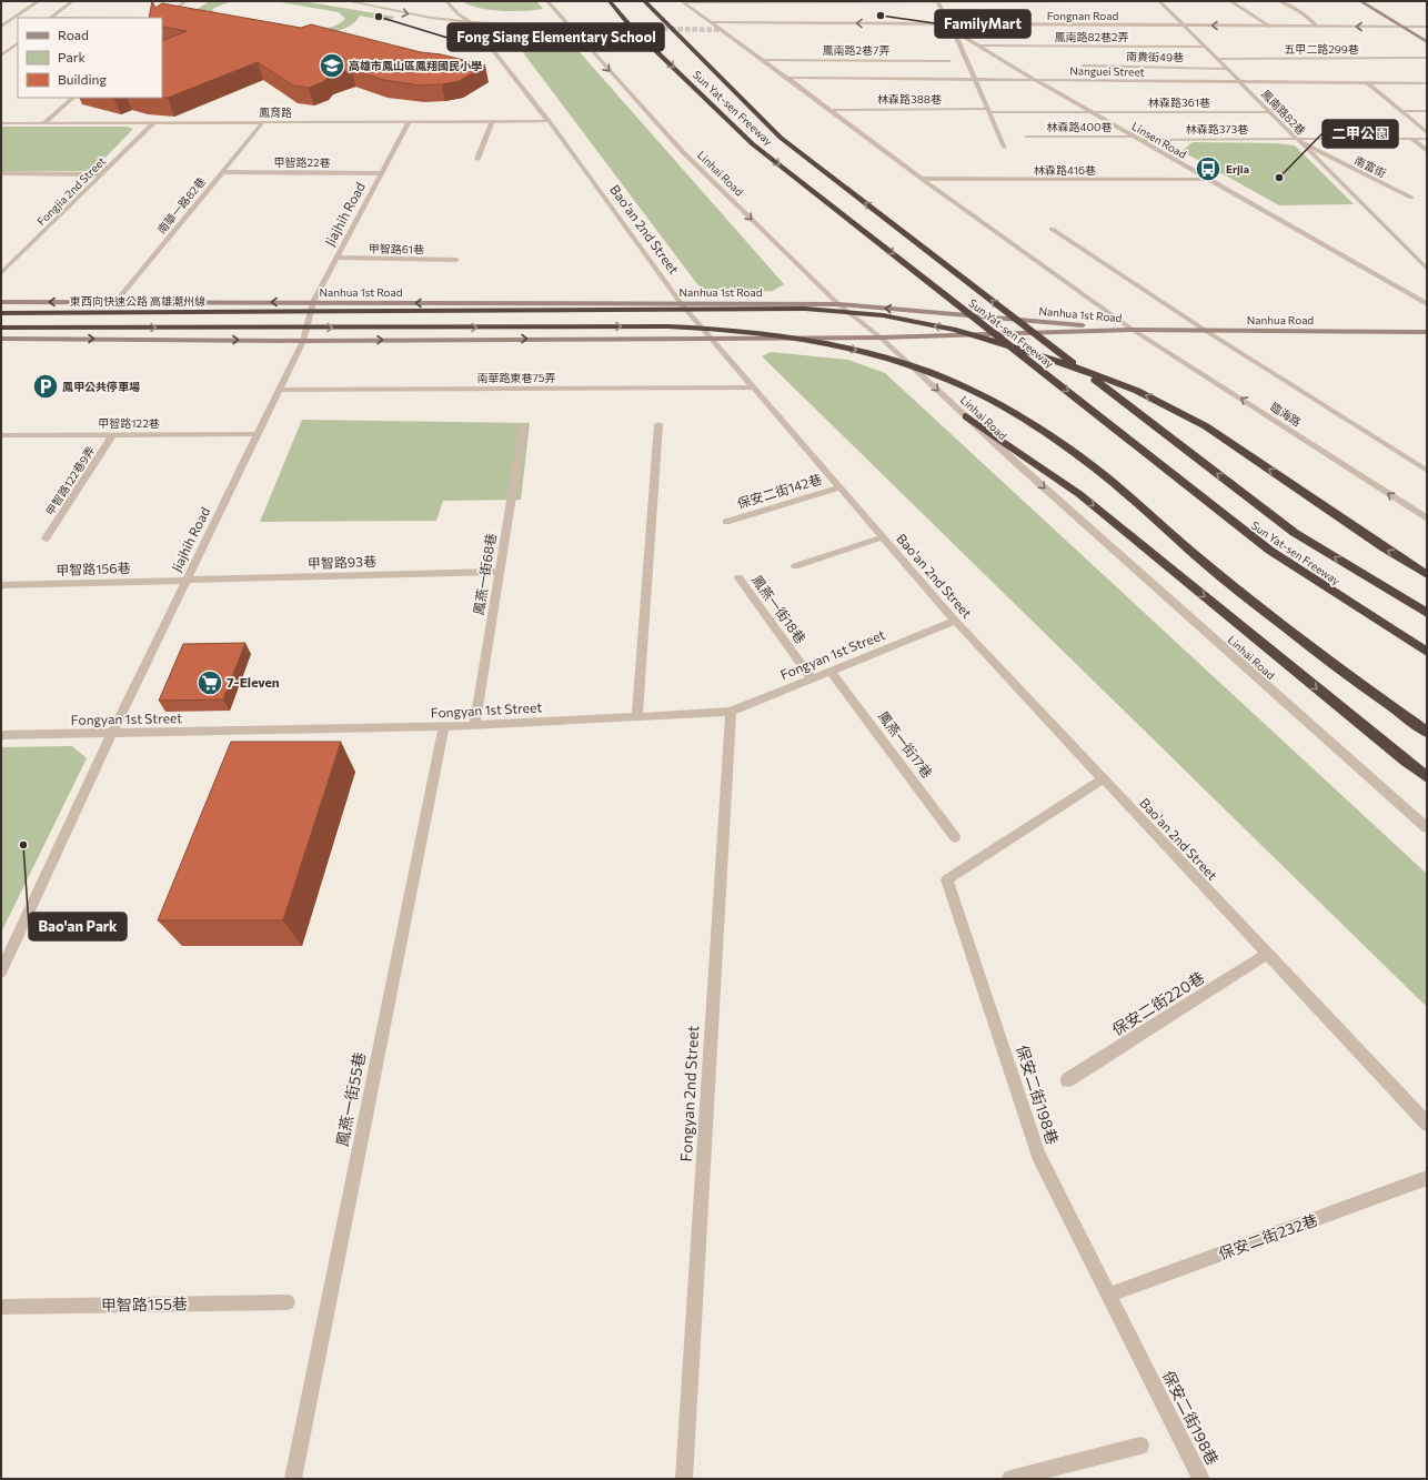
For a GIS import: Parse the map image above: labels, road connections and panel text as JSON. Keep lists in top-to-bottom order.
{
  "streets": {
    "highway": ["Sun Yat-sen Freeway", "東西向快速公路 高雄潮州線"],
    "main road": ["Nanhua 1st Road", "Nanhua Road"],
    "street": [
      "Fongnan Road",
      "鳳南路82巷2弄",
      "五甲二路299巷",
      "鳳南路2巷7弄",
      "南貴街49巷",
      "Nanguei Street",
      "林森路388巷",
      "林森路361巷",
      "鳳育路",
      "鳳南路82巷",
      "林森路400巷",
      "林森路373巷",
      "Linsen Road",
      "甲智路22巷",
      "南富街",
      "林森路416巷",
      "Linhai Road",
      "Fongjia 2nd Street",
      "南華一路82巷",
      "Jiajhih Road",
      "Bao'an 2nd Street",
      "甲智路61巷",
      "南華路東巷75弄",
      "臨海路",
      "甲智路122巷",
      "甲智路122巷9弄",
      "保安二街142巷",
      "甲智路93巷",
      "甲智路156巷",
      "鳳燕一街68巷",
      "鳳燕一街18巷",
      "Fongyan 1st Street",
      "鳳燕一街17巷",
      "保安二街220巷",
      "Fongyan 2nd Street",
      "保安二街198巷",
      "鳳燕一街55巷",
      "保安二街232巷",
      "甲智路155巷"
    ]
  },
  "crossings": [
    ["Fongnan Road", "鳳南路82巷"],
    ["Fongnan Road", "臨海路"],
    ["鳳南路82巷2弄", "鳳南路82巷"],
    ["鳳南路82巷2弄", "Linsen Road"],
    ["五甲二路299巷", "鳳南路82巷"],
    ["鳳南路2巷7弄", "臨海路"],
    ["南貴街49巷", "鳳南路82巷"],
    ["Nanguei Street", "鳳南路82巷"],
    ["Nanguei Street", "Linsen Road"],
    ["Nanguei Street", "臨海路"],
    ["林森路388巷", "林森路361巷"],
    ["林森路388巷", "Linsen Road"],
    ["林森路388巷", "臨海路"],
    ["林森路361巷", "鳳南路82巷"],
    ["林森路361巷", "Linsen Road"],
    ["鳳育路", "Fongjia 2nd Street"],
    ["鳳育路", "南華一路82巷"],
    ["鳳育路", "Jiajhih Road"],
    ["鳳育路", "Bao'an 2nd Street"],
    ["鳳南路82巷", "林森路373巷"],
    ["鳳南路82巷", "南富街"],
    ["林森路400巷", "林森路373巷"],
    ["林森路400巷", "Linsen Road"],
    ["林森路373巷", "Linsen Road"],
    ["林森路373巷", "南富街"],
    ["Linsen Road", "林森路416巷"],
    ["甲智路22巷", "南華一路82巷"],
    ["甲智路22巷", "Jiajhih Road"],
    ["林森路416巷", "臨海路"],
    ["Linhai Road", "Nanhua 1st Road"],
    ["南華一路82巷", "Nanhua 1st Road"],
    ["Jiajhih Road", "甲智路61巷"],
    ["Jiajhih Road", "Nanhua 1st Road"],
    ["Jiajhih Road", "南華路東巷75弄"],
    ["Jiajhih Road", "甲智路122巷"],
    ["Jiajhih Road", "甲智路93巷"],
    ["Jiajhih Road", "甲智路156巷"],
    ["Jiajhih Road", "Fongyan 1st Street"],
    ["Bao'an 2nd Street", "Nanhua 1st Road"],
    ["Bao'an 2nd Street", "南華路東巷75弄"],
    ["Bao'an 2nd Street", "保安二街142巷"],
    ["Bao'an 2nd Street", "Fongyan 1st Street"],
    ["Bao'an 2nd Street", "保安二街220巷"],
    ["Bao'an 2nd Street", "保安二街198巷"],
    ["Nanhua 1st Road", "Nanhua Road"],
    ["Nanhua 1st Road", "臨海路"],
    ["Nanhua Road", "臨海路"],
    ["甲智路122巷", "甲智路122巷9弄"],
    ["甲智路93巷", "甲智路156巷"],
    ["甲智路93巷", "鳳燕一街68巷"],
    ["鳳燕一街68巷", "Fongyan 1st Street"],
    ["鳳燕一街18巷", "Fongyan 1st Street"],
    ["Fongyan 1st Street", "鳳燕一街17巷"],
    ["Fongyan 1st Street", "Fongyan 2nd Street"],
    ["Fongyan 1st Street", "鳳燕一街55巷"],
    ["保安二街198巷", "保安二街232巷"]
  ],
  "one_way": ["Linhai Road"],
  "places": {
    "other": [
      "FamilyMart",
      "Fong Siang Elementary School",
      "二甲公園",
      "Bao'an Park"
    ],
    "school or university": ["高雄市鳳山區鳳翔國民小學"],
    "bus stop": ["Erjia"],
    "parking": ["鳳甲公共停車場"],
    "supermarket": ["7-Eleven"]
  },
  "legend": ["Road", "Park", "Building"]
}
